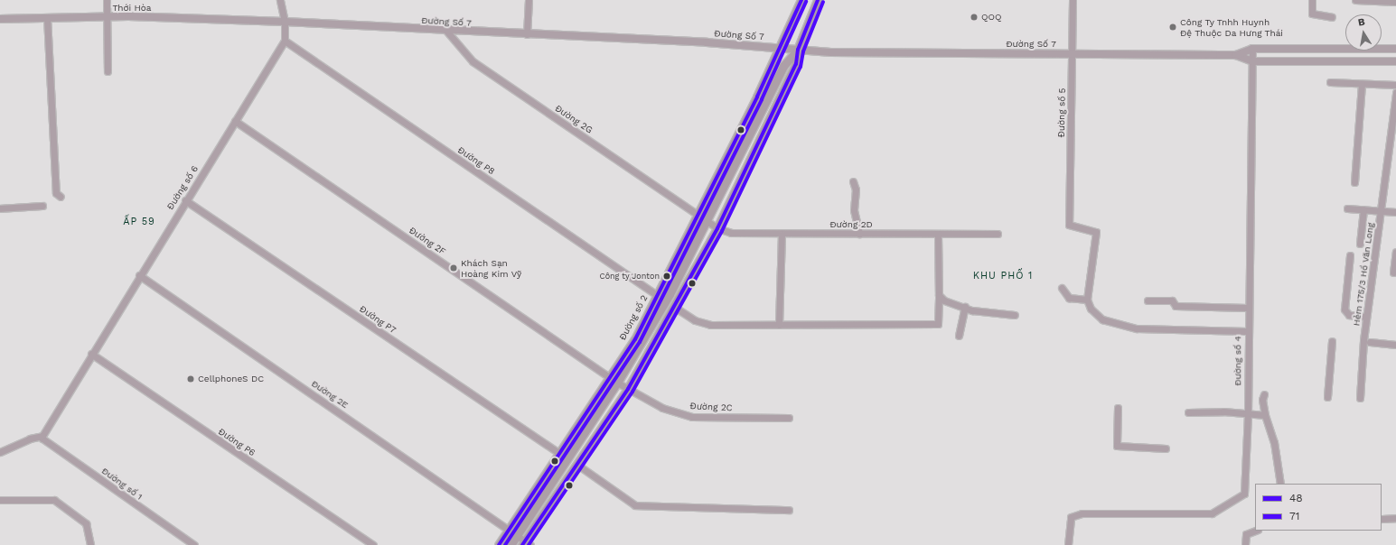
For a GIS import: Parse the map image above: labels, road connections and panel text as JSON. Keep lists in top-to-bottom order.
{
  "streets": {
    "main road": ["Đường số 2"],
    "street": [
      "Thới Hòa",
      "Đường Số 7",
      "Đường số 5",
      "Đường 2G",
      "Đường P8",
      "Đường số 6",
      "Đường 2D",
      "Đường 2F",
      "Hẻm 175/3 Hồ Văn Long",
      "Đường P7",
      "Đường số 4",
      "Đường 2E",
      "Đường 2C",
      "Đường P6",
      "Đường số 1"
    ]
  },
  "crossings": [
    ["Thới Hòa", "Đường Số 7"],
    ["Đường Số 7", "Đường số 5"],
    ["Đường Số 7", "Đường 2G"],
    ["Đường Số 7", "Đường số 2"],
    ["Đường Số 7", "Đường số 4"],
    ["Đường 2G", "Đường 2D"],
    ["Đường 2G", "Đường số 2"],
    ["Đường P8", "Đường số 6"],
    ["Đường P8", "Đường số 2"],
    ["Đường số 6", "Đường 2F"],
    ["Đường số 6", "Đường P7"],
    ["Đường số 6", "Đường 2E"],
    ["Đường số 6", "Đường P6"],
    ["Đường số 6", "Đường số 1"],
    ["Đường 2D", "Đường số 2"],
    ["Đường 2F", "Đường số 2"],
    ["Đường 2F", "Đường 2C"],
    ["Đường số 2", "Đường P7"],
    ["Đường số 2", "Đường 2E"],
    ["Đường số 2", "Đường 2C"]
  ],
  "districts": ["ẤP 59", "KHU PHỐ 1"],
  "places": [
    "QOQ",
    "Công Ty Tnhh Huynh Đệ Thuộc Da Hưng Thái",
    "Khách Sạn Hoàng Kim Vỹ",
    "Công ty Jonton",
    "CellphoneS DC"
  ],
  "lines": ["transit line 48", "transit line 71"],
  "legend": ["48", "71"],
  "north": "top"
}
